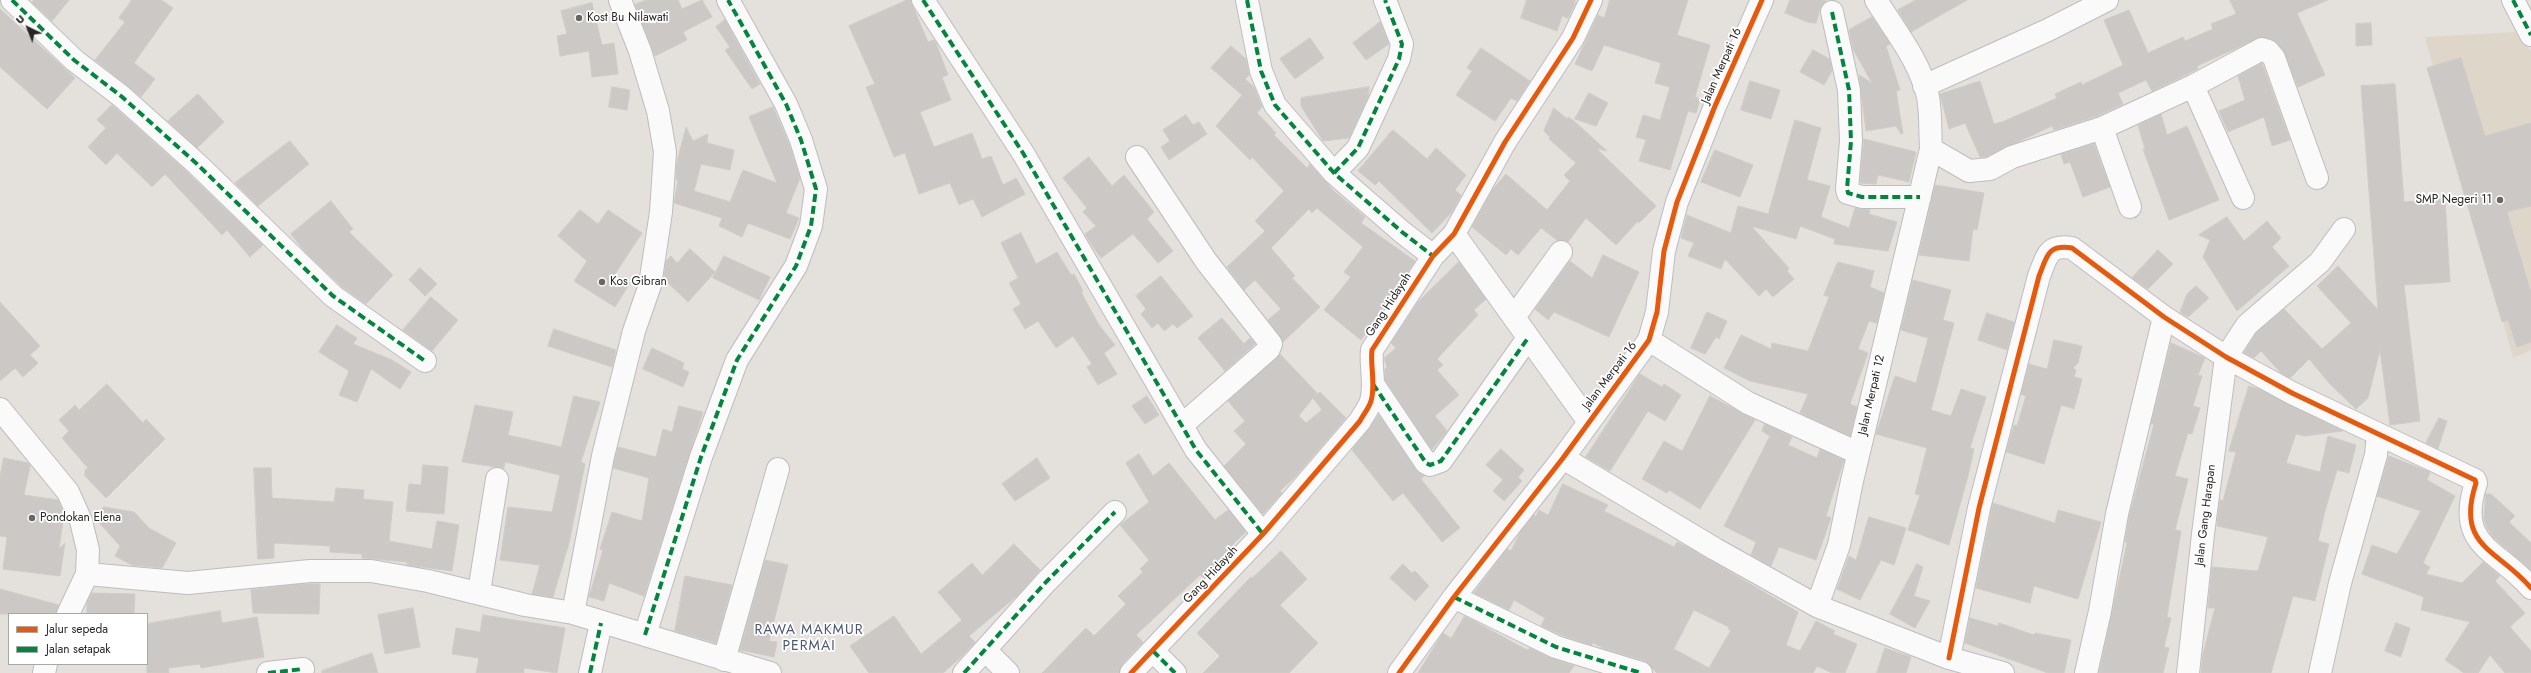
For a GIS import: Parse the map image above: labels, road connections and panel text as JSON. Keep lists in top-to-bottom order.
{
  "streets": {
    "street": [
      "Jalan Merpati 16",
      "Gang Hidayah",
      "Jalan Merpati 12",
      "Jalan Gang Harapan"
    ]
  },
  "districts": ["RAWA MAKMUR PERMAI"],
  "places": [
    "Kost Bu Nilawati",
    "SMP Negeri 11",
    "Kos Gibran",
    "Pondokan Elena"
  ],
  "legend": ["Jalur sepeda", "Jalan setapak"],
  "north": "top left"
}
